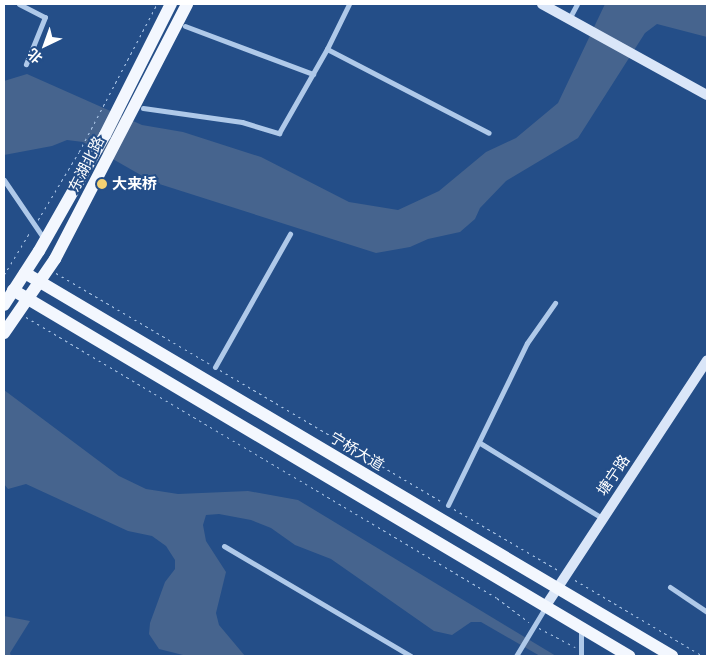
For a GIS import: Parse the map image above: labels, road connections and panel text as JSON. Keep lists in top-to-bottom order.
{
  "streets": {
    "main road": ["东湖北路", "宁桥大道"],
    "street": ["塘宁路"]
  },
  "crossings": [
    ["东湖北路", "宁桥大道"],
    ["宁桥大道", "塘宁路"]
  ],
  "places": ["大来桥"],
  "north": "bottom left"
}
